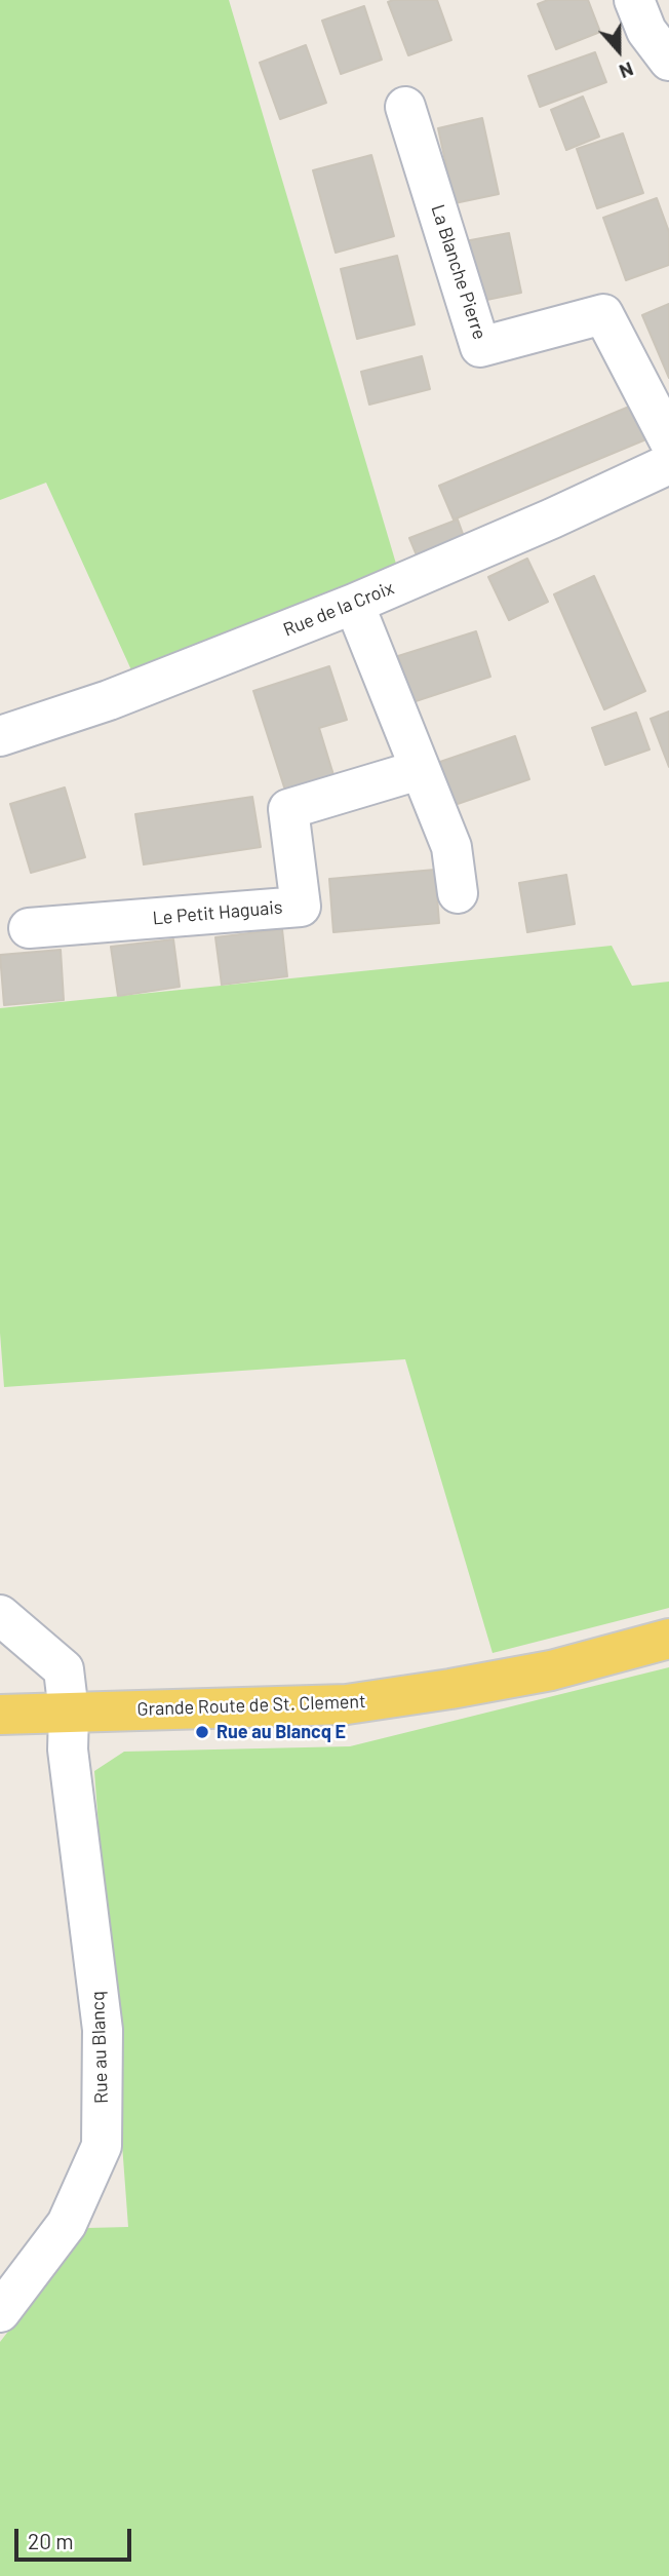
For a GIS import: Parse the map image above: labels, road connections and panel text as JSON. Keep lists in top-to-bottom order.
{
  "streets": {
    "main road": ["Grande Route de St. Clement"],
    "street": [
      "La Blanche Pierre",
      "Rue de la Croix",
      "Le Petit Haguais",
      "Rue au Blancq"
    ]
  },
  "crossings": [
    ["Grande Route de St. Clement", "Rue au Blancq"]
  ],
  "places": ["Rue au Blancq E"],
  "scale_bar": "20 m",
  "north": "bottom"
}
